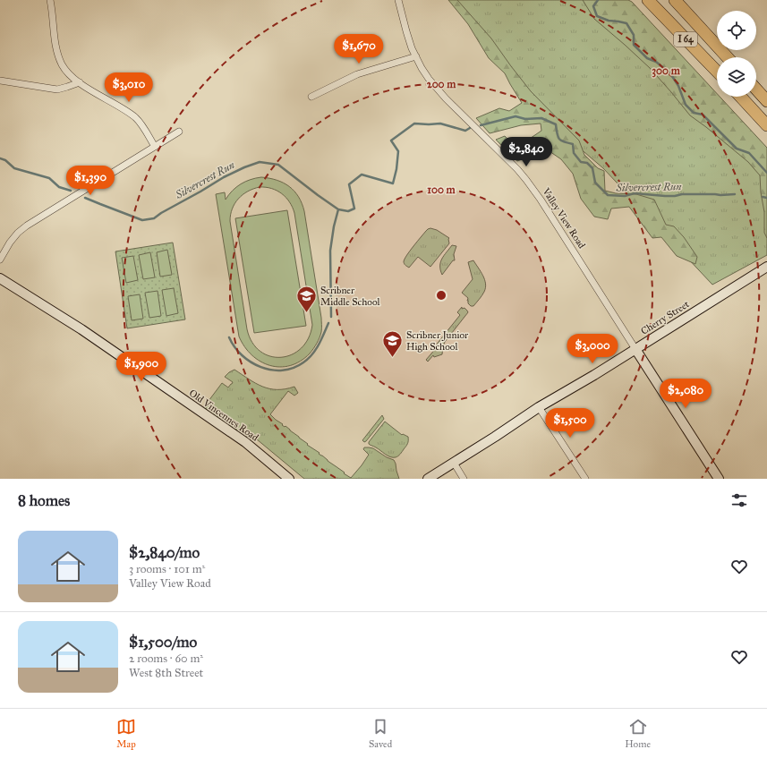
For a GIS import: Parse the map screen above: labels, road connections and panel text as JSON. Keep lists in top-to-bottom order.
{
  "streets": {
    "highway": ["I 64"],
    "street": ["Valley View Road", "Cherry Street", "Old Vincennes Road"]
  },
  "crossings": [
    ["Valley View Road", "Cherry Street"]
  ],
  "water": ["Silvercrest Run"],
  "places": {
    "school or university": ["Scribner Middle School", "Scribner Junior High School"]
  },
  "page": {
    "price": [
      "$1,670",
      "$3,010",
      "$2,840",
      "$1,390",
      "$3,000",
      "$1,900",
      "$2,080",
      "$1,500"
    ],
    "heading": "8 homes",
    "list": [
      {
        "name": "$2,840/mo",
        "note": "3 rooms · 101 m² · Valley View Road"
      },
      {
        "name": "$1,500/mo",
        "note": "2 rooms · 60 m² · West 8th Street"
      }
    ],
    "tabs": ["Map", "Saved", "Home"]
  },
  "rings": ["300 m", "200 m", "100 m"]
}
